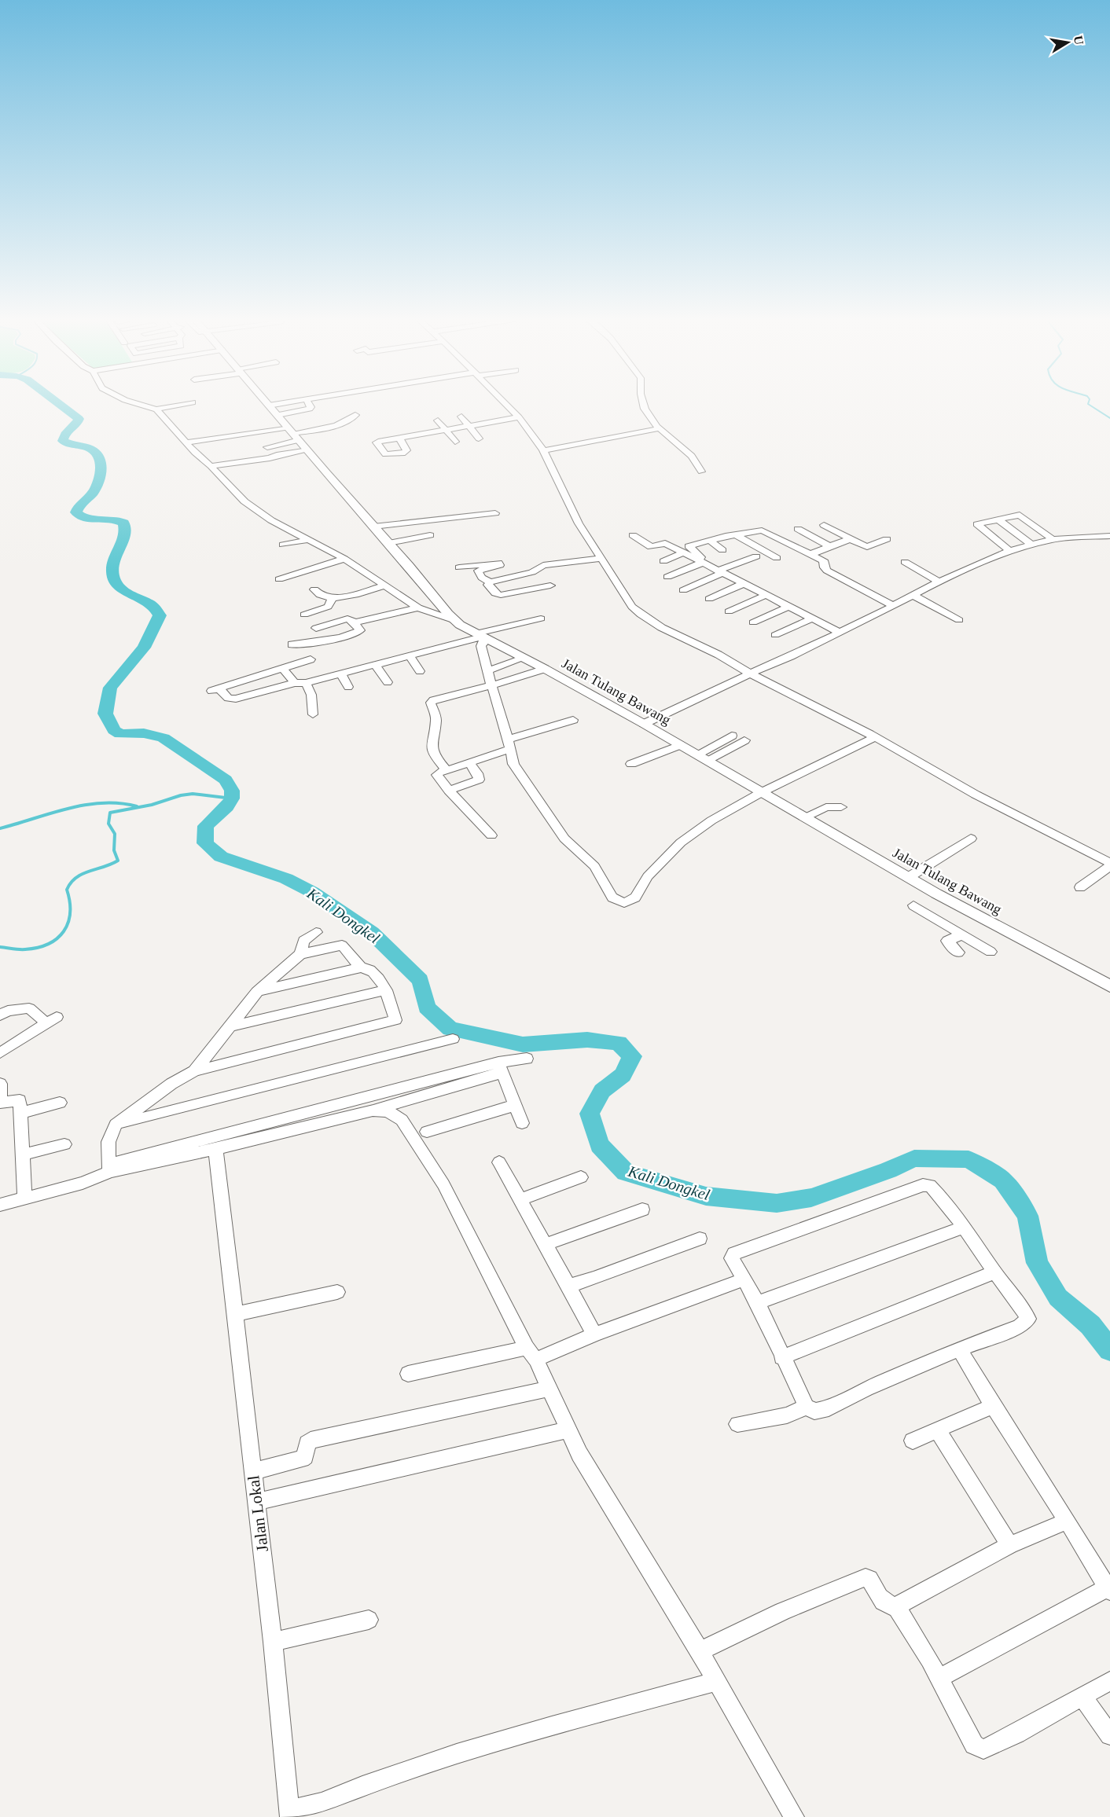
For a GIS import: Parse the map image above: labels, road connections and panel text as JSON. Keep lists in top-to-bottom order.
{
  "streets": {
    "street": ["Jalan Tulang Bawang", "Jalan Lokal"]
  },
  "water": ["Kali Dongkel"],
  "north": "right"
}
